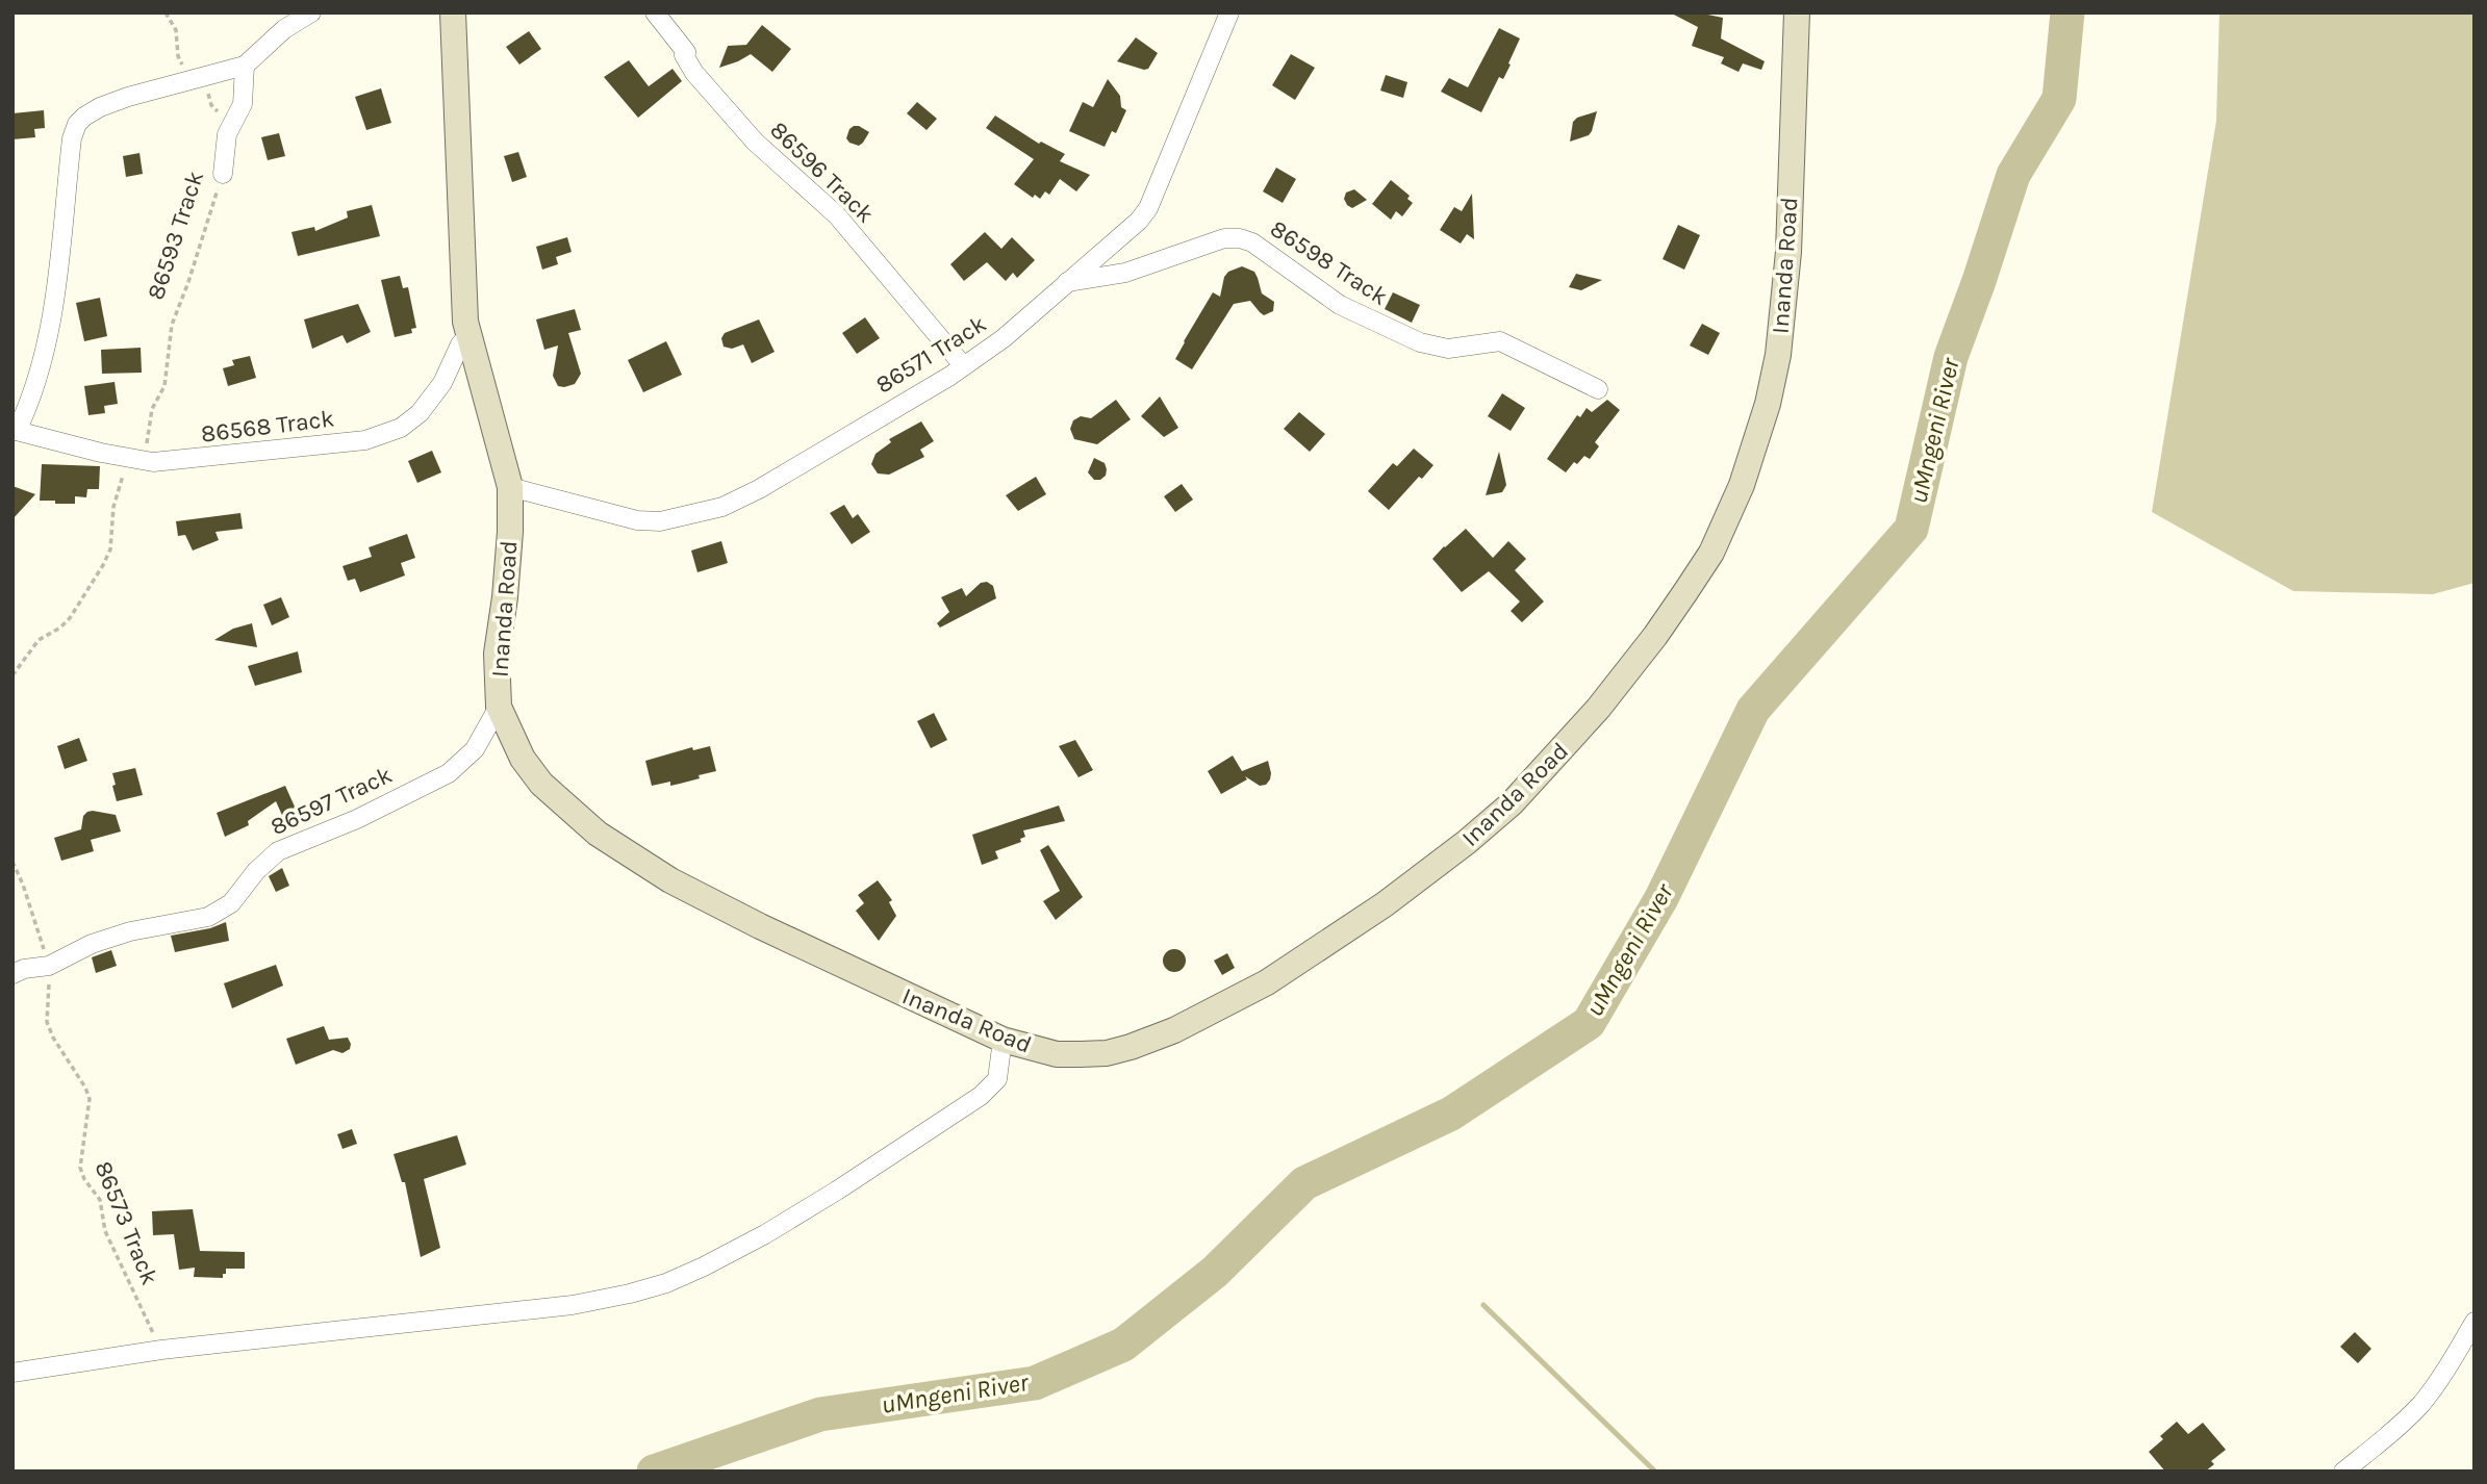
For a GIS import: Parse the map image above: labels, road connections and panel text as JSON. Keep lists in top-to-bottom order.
{
  "streets": {
    "street": [
      "86596 Track",
      "86593 Track",
      "86598 Track",
      "Inanda Road",
      "86571 Track",
      "86568 Track",
      "86597 Track"
    ],
    "path": ["86573 Track"]
  },
  "crossings": [
    ["86596 Track", "86571 Track"],
    ["86593 Track", "86568 Track"],
    ["86598 Track", "86571 Track"],
    ["Inanda Road", "86571 Track"],
    ["Inanda Road", "86568 Track"],
    ["Inanda Road", "86597 Track"],
    ["86597 Track", "86573 Track"]
  ],
  "water": ["uMngeni River"]
}
